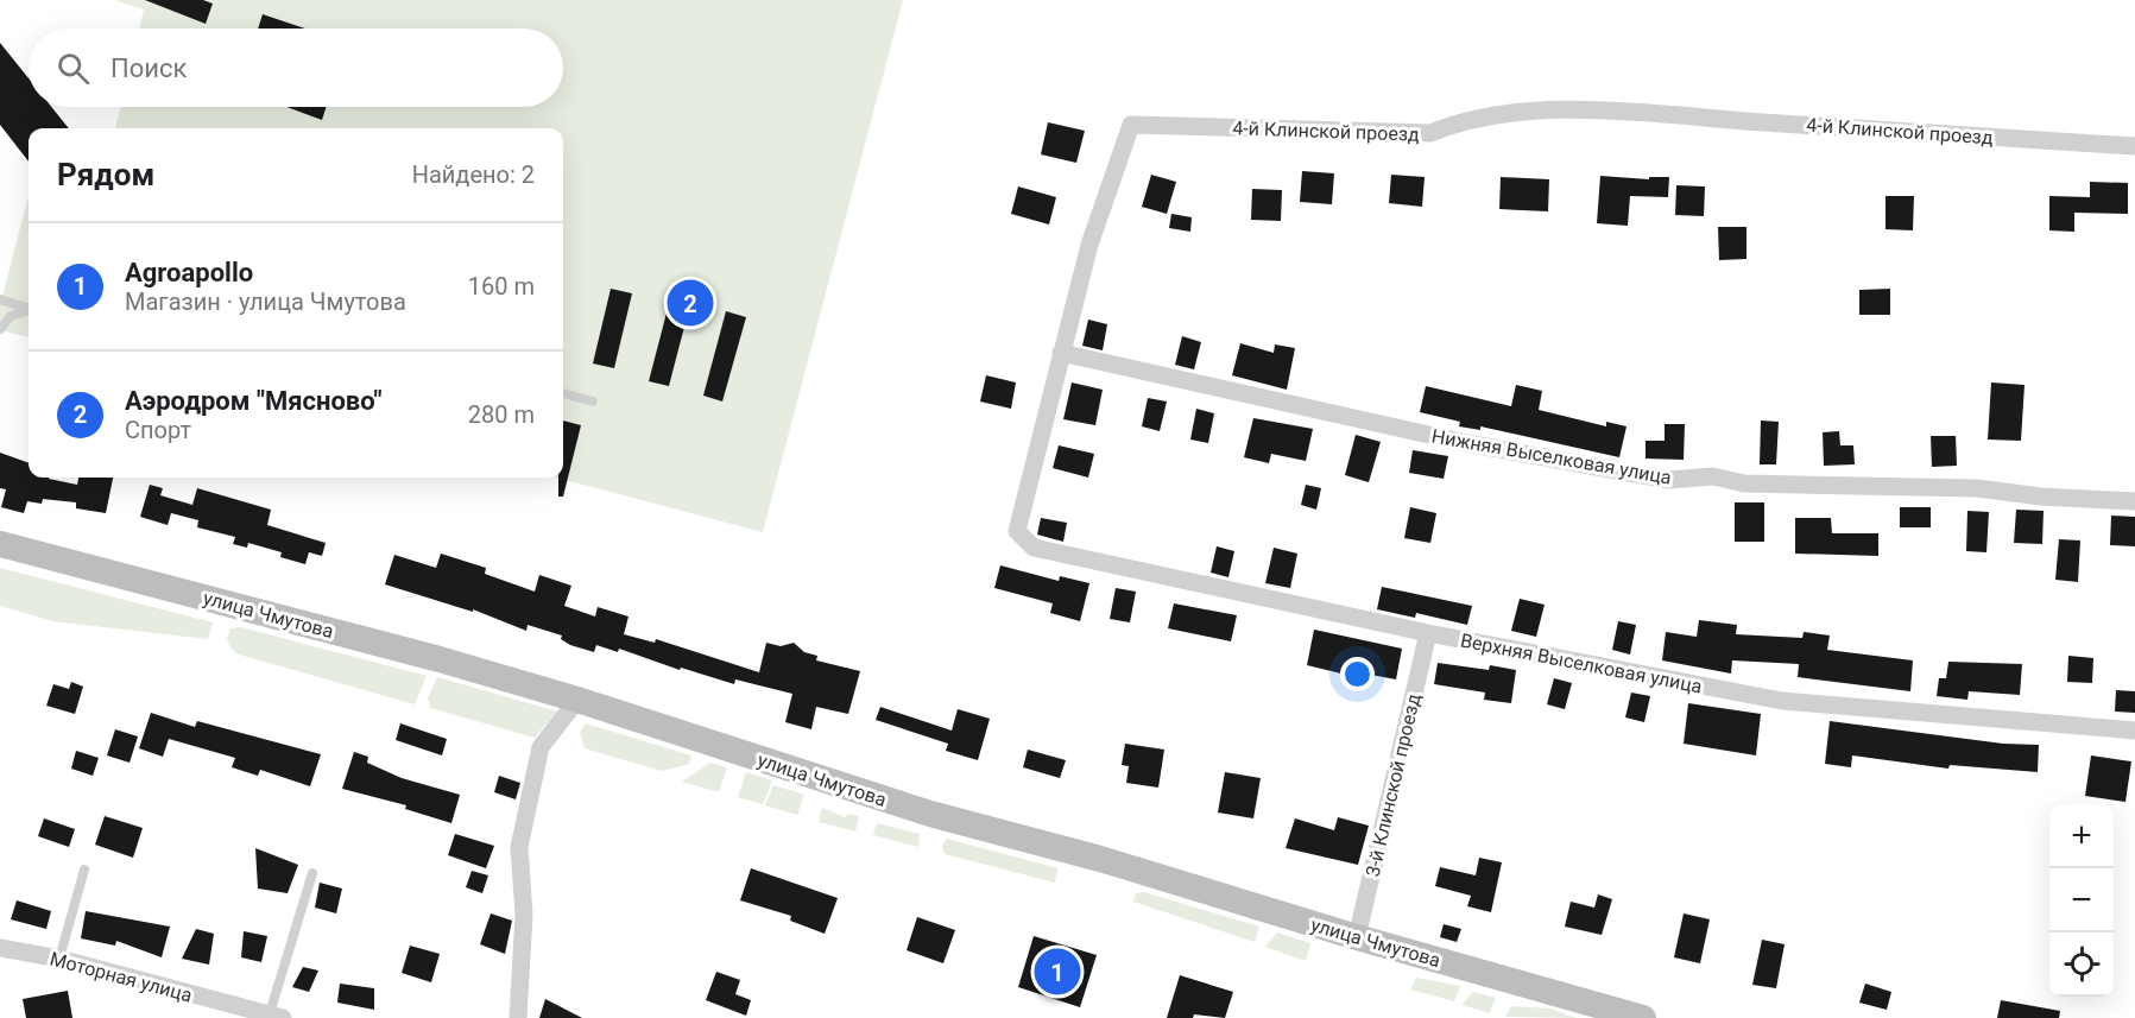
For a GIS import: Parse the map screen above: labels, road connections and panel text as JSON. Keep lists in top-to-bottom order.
{
  "streets": {
    "main road": ["улица Чмутова"],
    "street": [
      "4-й Клинской проезд",
      "Нижняя Выселковая улица",
      "Верхняя Выселковая улица",
      "3-й Клинской проезд",
      "Моторная улица"
    ]
  },
  "crossings": [
    ["4-й Клинской проезд", "Нижняя Выселковая улица"],
    ["4-й Клинской проезд", "Верхняя Выселковая улица"],
    ["улица Чмутова", "3-й Клинской проезд"],
    ["Верхняя Выселковая улица", "3-й Клинской проезд"]
  ],
  "page": {
    "search": "Поиск",
    "heading": ["Рядом", "Найдено: 2"],
    "list": [
      {
        "mark": "1",
        "name": "Agroapollo",
        "note": "Магазин · улица Чмутова",
        "value": "160 m"
      },
      {
        "mark": "2",
        "name": "Аэродром \"Мясново\"",
        "note": "Спорт",
        "value": "280 m"
      }
    ],
    "pins": ["2", "1"],
    "map_buttons": ["+", "−"]
  }
}
